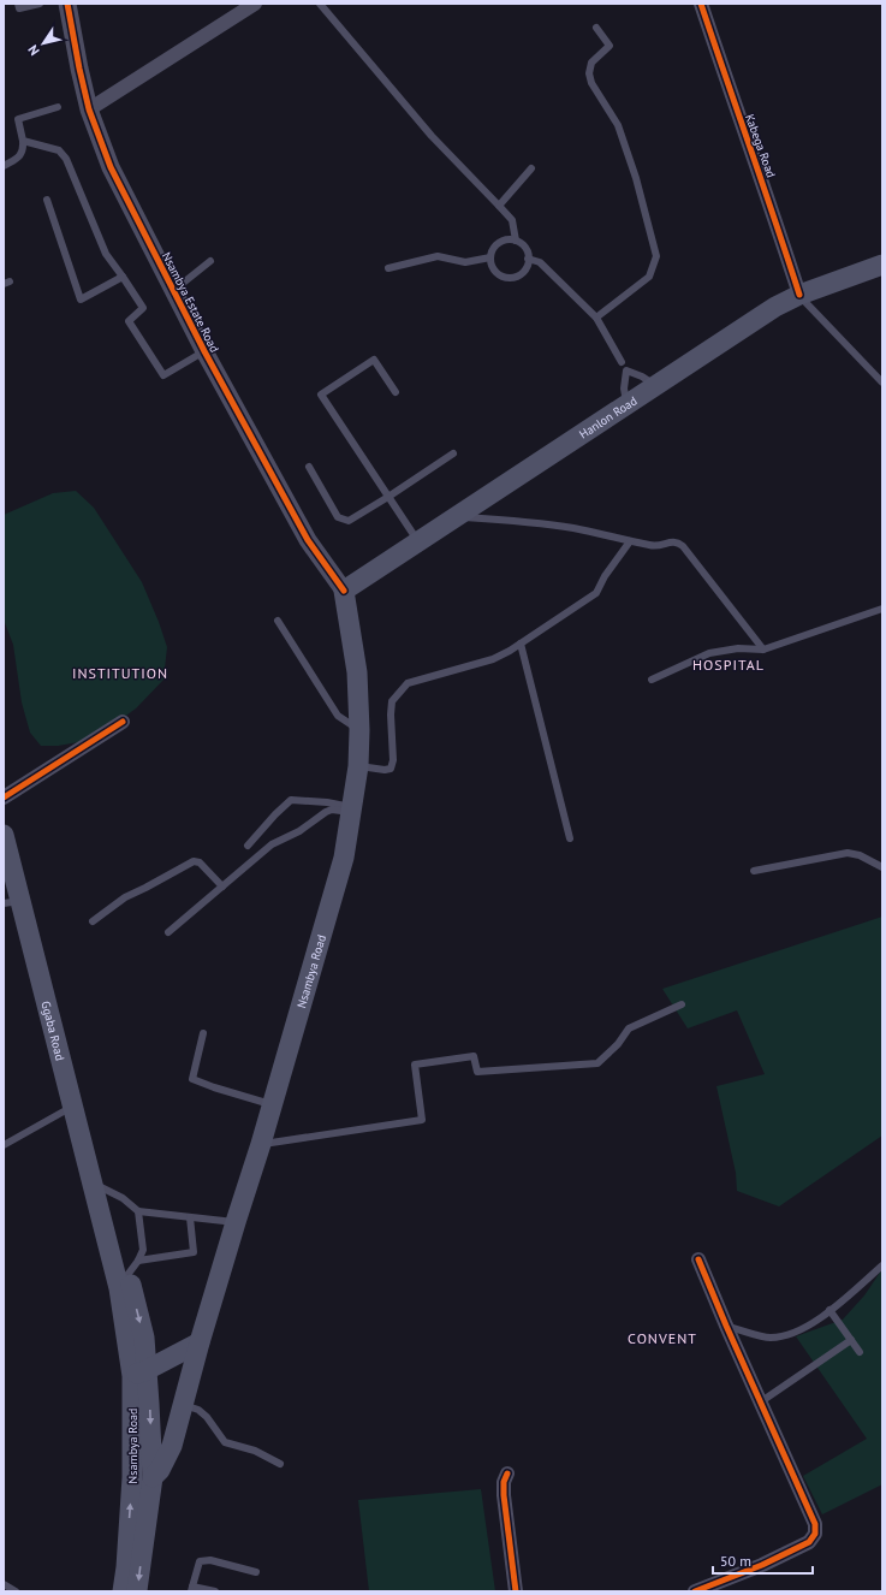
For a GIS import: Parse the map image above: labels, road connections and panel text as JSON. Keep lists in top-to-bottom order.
{
  "streets": {
    "main road": ["Hanlon Road", "Nsambya Road", "Ggaba Road"],
    "street": ["Kabega Road", "Nsambya Estate Road"]
  },
  "crossings": [
    ["Kabega Road", "Hanlon Road"],
    ["Nsambya Estate Road", "Hanlon Road"],
    ["Nsambya Estate Road", "Nsambya Road"],
    ["Hanlon Road", "Nsambya Road"],
    ["Nsambya Road", "Ggaba Road"]
  ],
  "districts": ["HOSPITAL", "INSTITUTION", "CONVENT"],
  "scale_bar": "50 m",
  "north": "bottom left"
}
